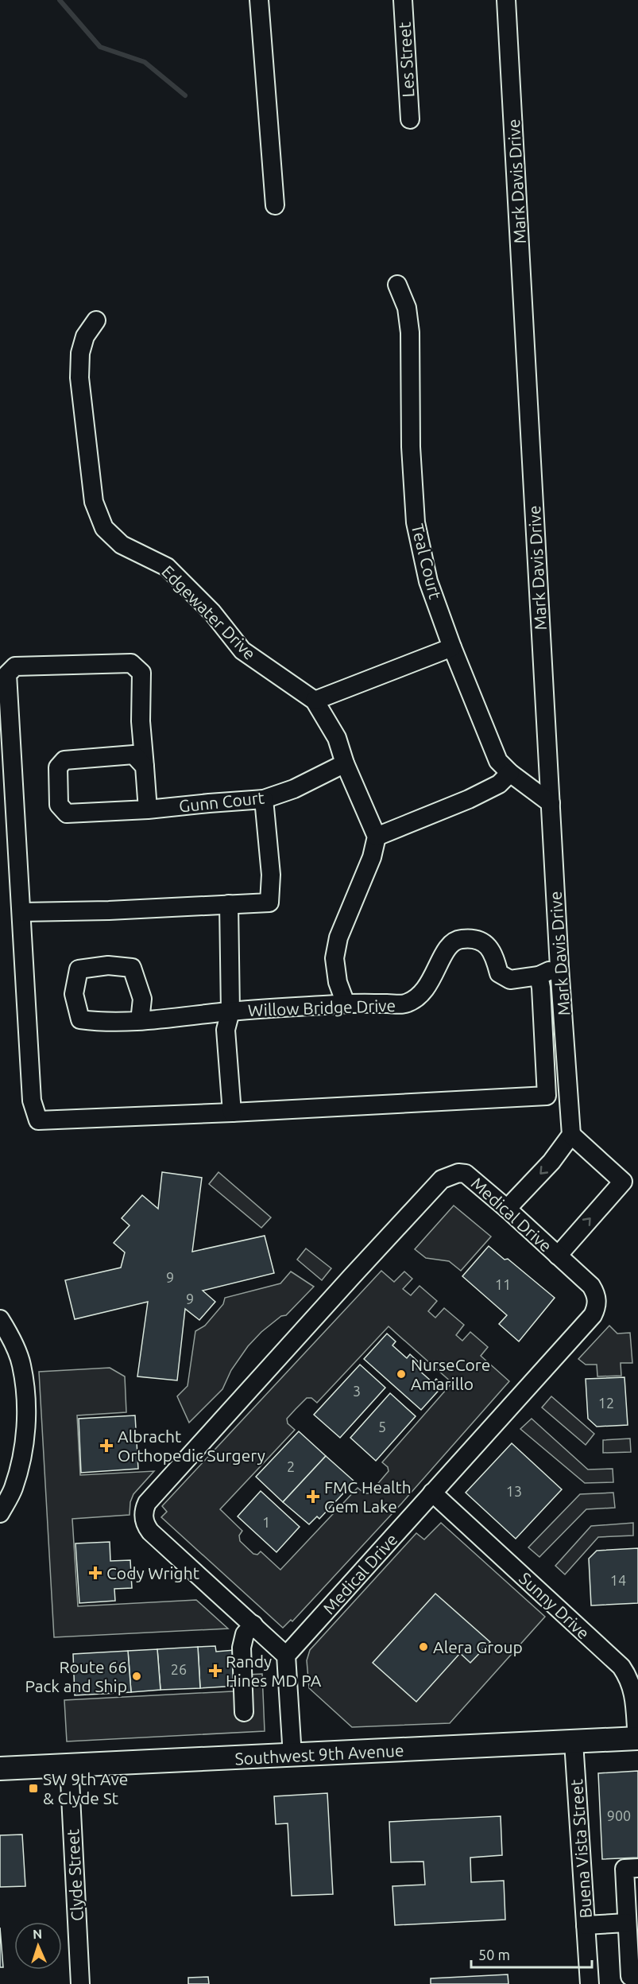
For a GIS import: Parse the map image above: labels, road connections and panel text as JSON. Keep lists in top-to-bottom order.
{
  "streets": {
    "main road": ["Southwest 9th Avenue"],
    "street": [
      "Les Street",
      "Mark Davis Drive",
      "Teal Court",
      "Edgewater Drive",
      "Gunn Court",
      "Willow Bridge Drive",
      "Medical Drive",
      "Sunny Drive",
      "Buena Vista Street",
      "Clyde Street"
    ]
  },
  "crossings": [
    ["Mark Davis Drive", "Teal Court"],
    ["Mark Davis Drive", "Willow Bridge Drive"],
    ["Edgewater Drive", "Gunn Court"],
    ["Medical Drive", "Sunny Drive"],
    ["Sunny Drive", "Southwest 9th Avenue"],
    ["Southwest 9th Avenue", "Buena Vista Street"],
    ["Southwest 9th Avenue", "Clyde Street"]
  ],
  "places": {
    "other": ["NurseCore Amarillo", "Alera Group", "Route 66 Pack and Ship"],
    "health": [
      "Albracht Orthopedic Surgery",
      "FMC Health Gem Lake",
      "Cody Wright",
      "Randy Hines MD PA"
    ],
    "transit": ["SW 9th Ave & Clyde St"]
  },
  "house_numbers": [
    "9",
    "11",
    "9",
    "3",
    "12",
    "5",
    "2",
    "13",
    "1",
    "14",
    "26",
    "900"
  ],
  "scale_bar": "50 m",
  "north": "top"
}
